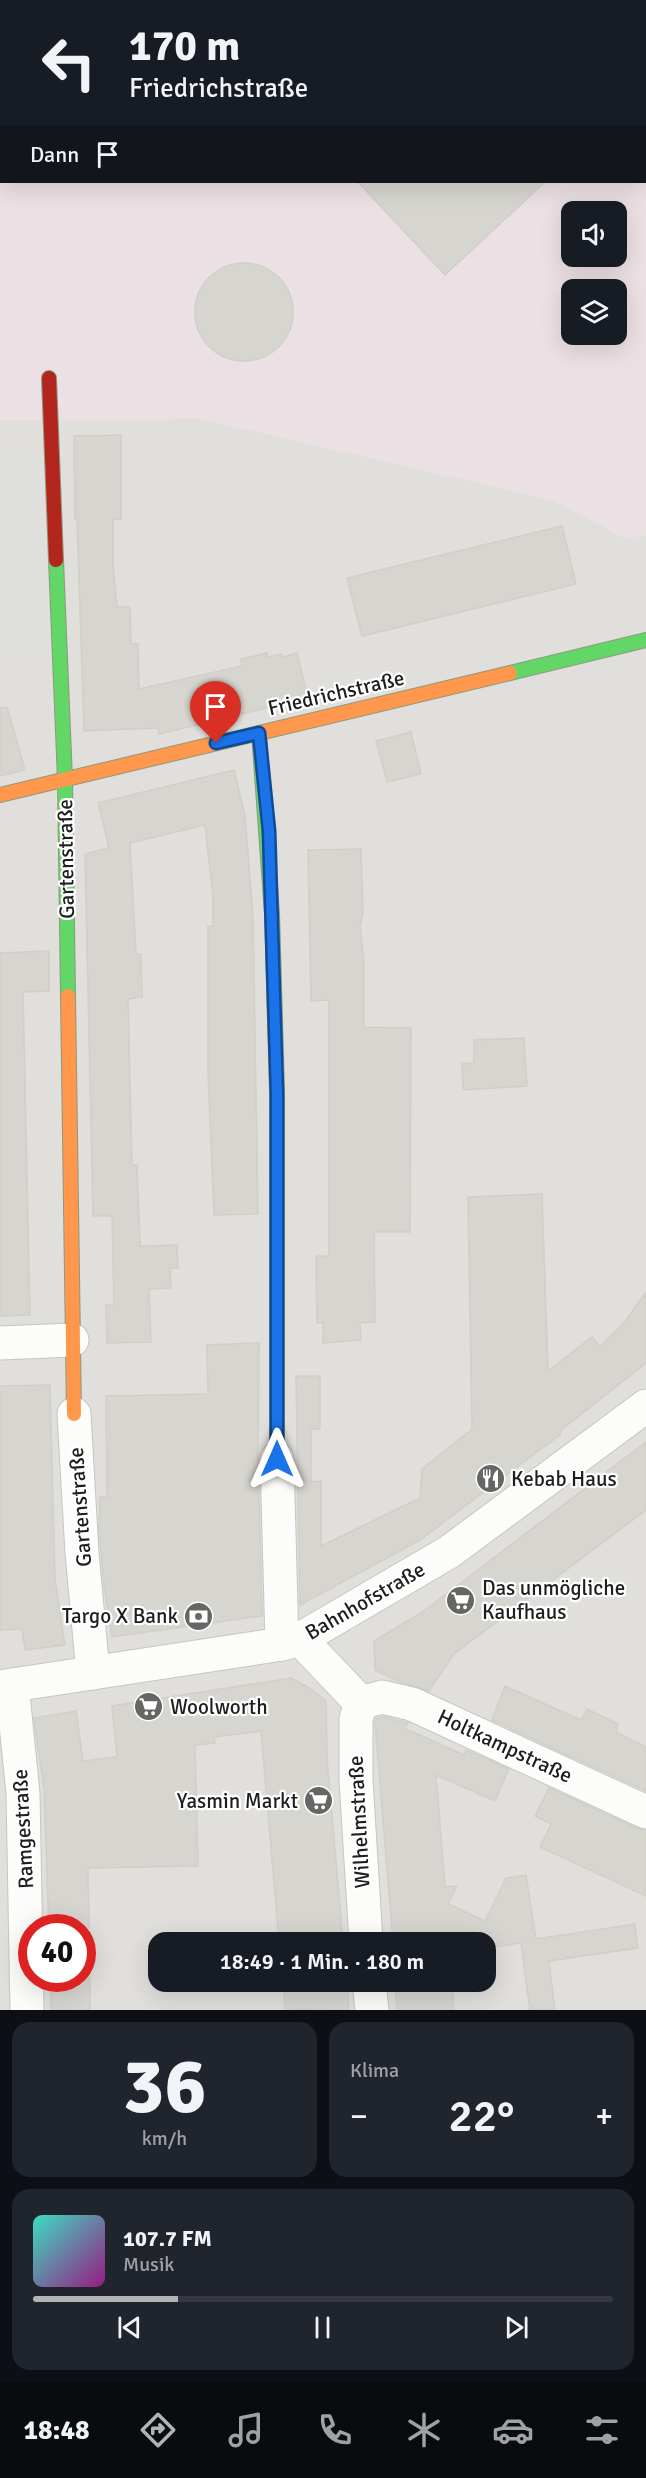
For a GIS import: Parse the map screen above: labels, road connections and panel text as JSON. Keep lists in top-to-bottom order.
{
  "streets": {
    "street": [
      "Friedrichstraße",
      "Gartenstraße",
      "Bahnhofstraße",
      "Holtkampstraße",
      "Wilhelmstraße",
      "Ramgestraße"
    ]
  },
  "crossings": [
    ["Friedrichstraße", "Gartenstraße"],
    ["Gartenstraße", "Bahnhofstraße"],
    ["Bahnhofstraße", "Ramgestraße"],
    ["Holtkampstraße", "Wilhelmstraße"]
  ],
  "places": {
    "restaurant": ["Kebab Haus"],
    "supermarket": ["Das unmögliche Kaufhaus", "Woolworth", "Yasmin Markt"],
    "bank": ["Targo X Bank"]
  },
  "page": {
    "turn": ["170 m", "Friedrichstraße"],
    "then": "Dann",
    "limit": "40",
    "trip": "18:49 · 1 Min. · 180 m",
    "tile": [
      ["36", "km/h"],
      "Klima"
    ],
    "heat": ["−", "22°", "+"],
    "song": ["107.7 FM", "Musik"],
    "tabs": "18:48"
  }
}
